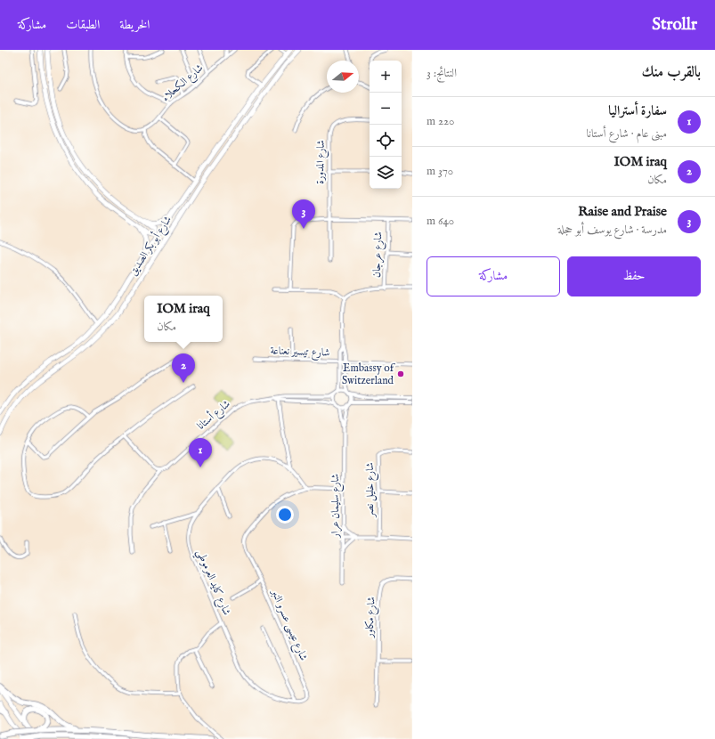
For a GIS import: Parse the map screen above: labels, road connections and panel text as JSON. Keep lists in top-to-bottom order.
{
  "streets": {
    "main road": ["شارع أبو بكر الصديق"],
    "street": [
      "شارع الكحلاء",
      "شارع المدورة",
      "شارع عرجان",
      "شارع تيسير نعناعة",
      "شارع أستانا",
      "شارع خليل نصر",
      "شارع سليمان عرار",
      "شارع كايد العرموطي",
      "شارع مكاور",
      "شارع عيسى عسرو النبر"
    ]
  },
  "crossings": [
    ["شارع أستانا", "شارع سليمان عرار"],
    ["شارع كايد العرموطي", "شارع عيسى عسرو النبر"]
  ],
  "places": ["Embassy of Switzerland"],
  "north": "right",
  "page": {
    "header": "Strollr",
    "nav": ["الخريطة", "الطبقات", "مشاركة"],
    "heading": ["بالقرب منك", "النتائج: 3"],
    "map_buttons": ["+", "−"],
    "list": [
      {
        "mark": "1",
        "name": "سفارة أستراليا",
        "note": "مبنى عام · شارع أستانا",
        "value": "220 m"
      },
      {
        "mark": "2",
        "name": "IOM iraq",
        "note": "مكان",
        "value": "370 m"
      },
      {
        "mark": "3",
        "name": "Raise and Praise",
        "note": "مدرسة · شارع يوسف أبو حجلة",
        "value": "640 m"
      }
    ],
    "pins": ["3", "2", "1"],
    "buttons": ["حفظ", "مشاركة"],
    "popup": ["IOM iraq", "مكان"]
  }
}
